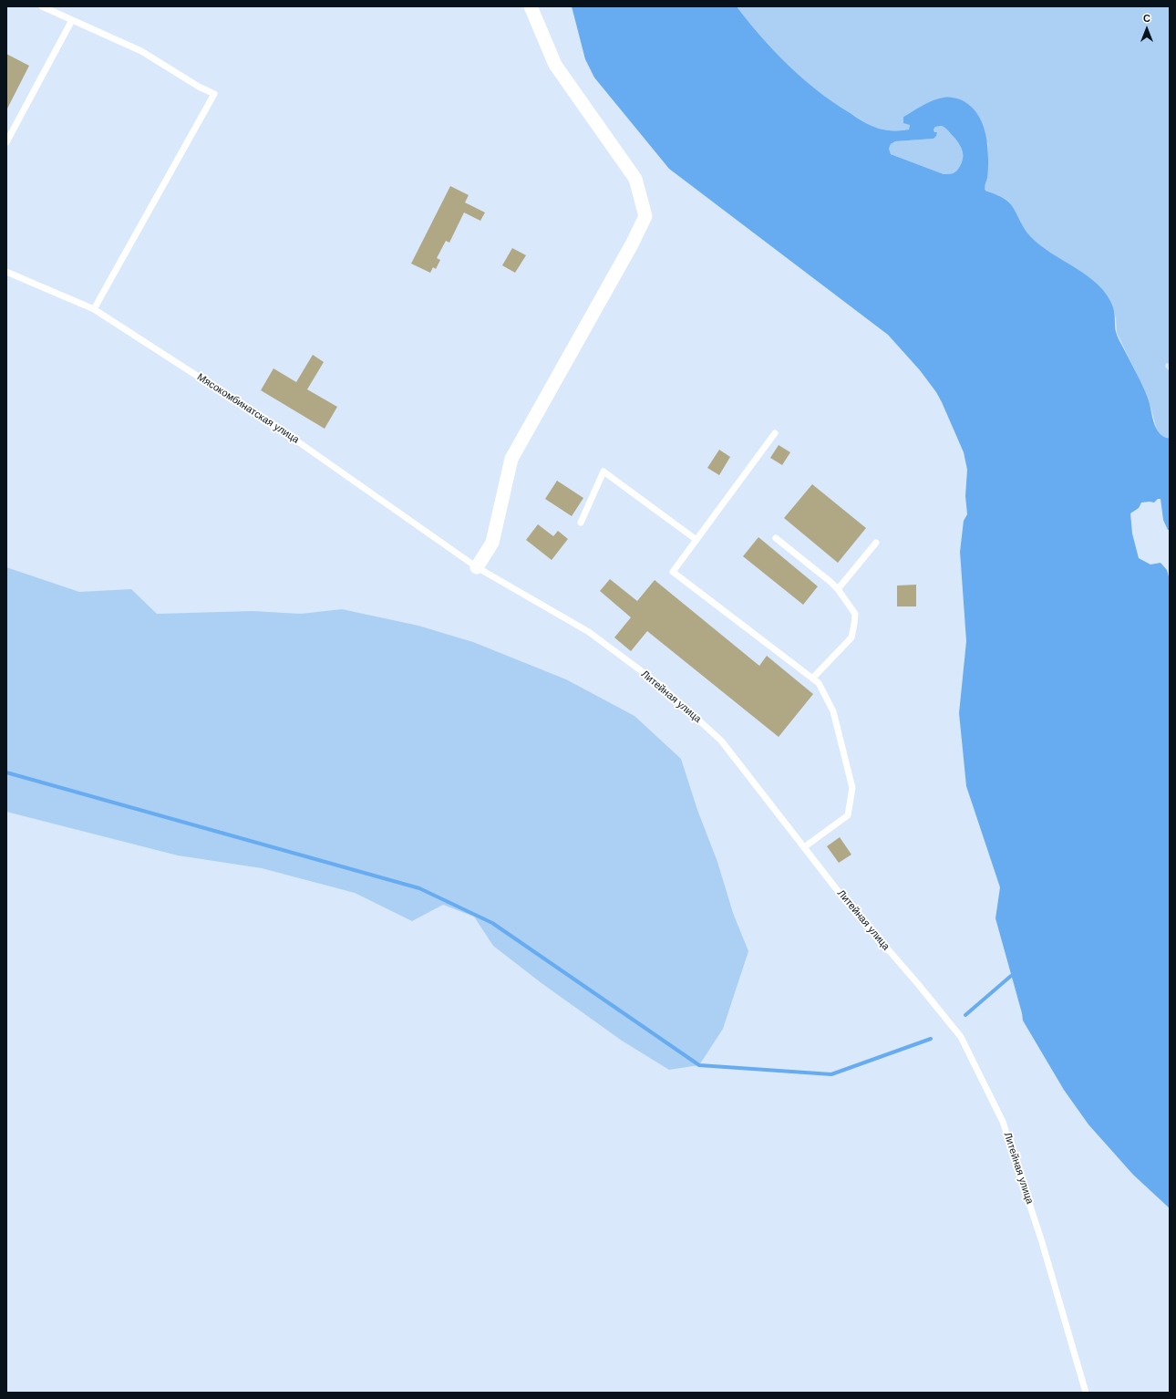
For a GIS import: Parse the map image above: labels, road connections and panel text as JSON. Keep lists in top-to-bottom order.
{
  "streets": {
    "lane": ["Мясокомбинатская улица", "Литейная улица"]
  },
  "crossings": [
    ["Мясокомбинатская улица", "Литейная улица"]
  ],
  "north": "top"
}
